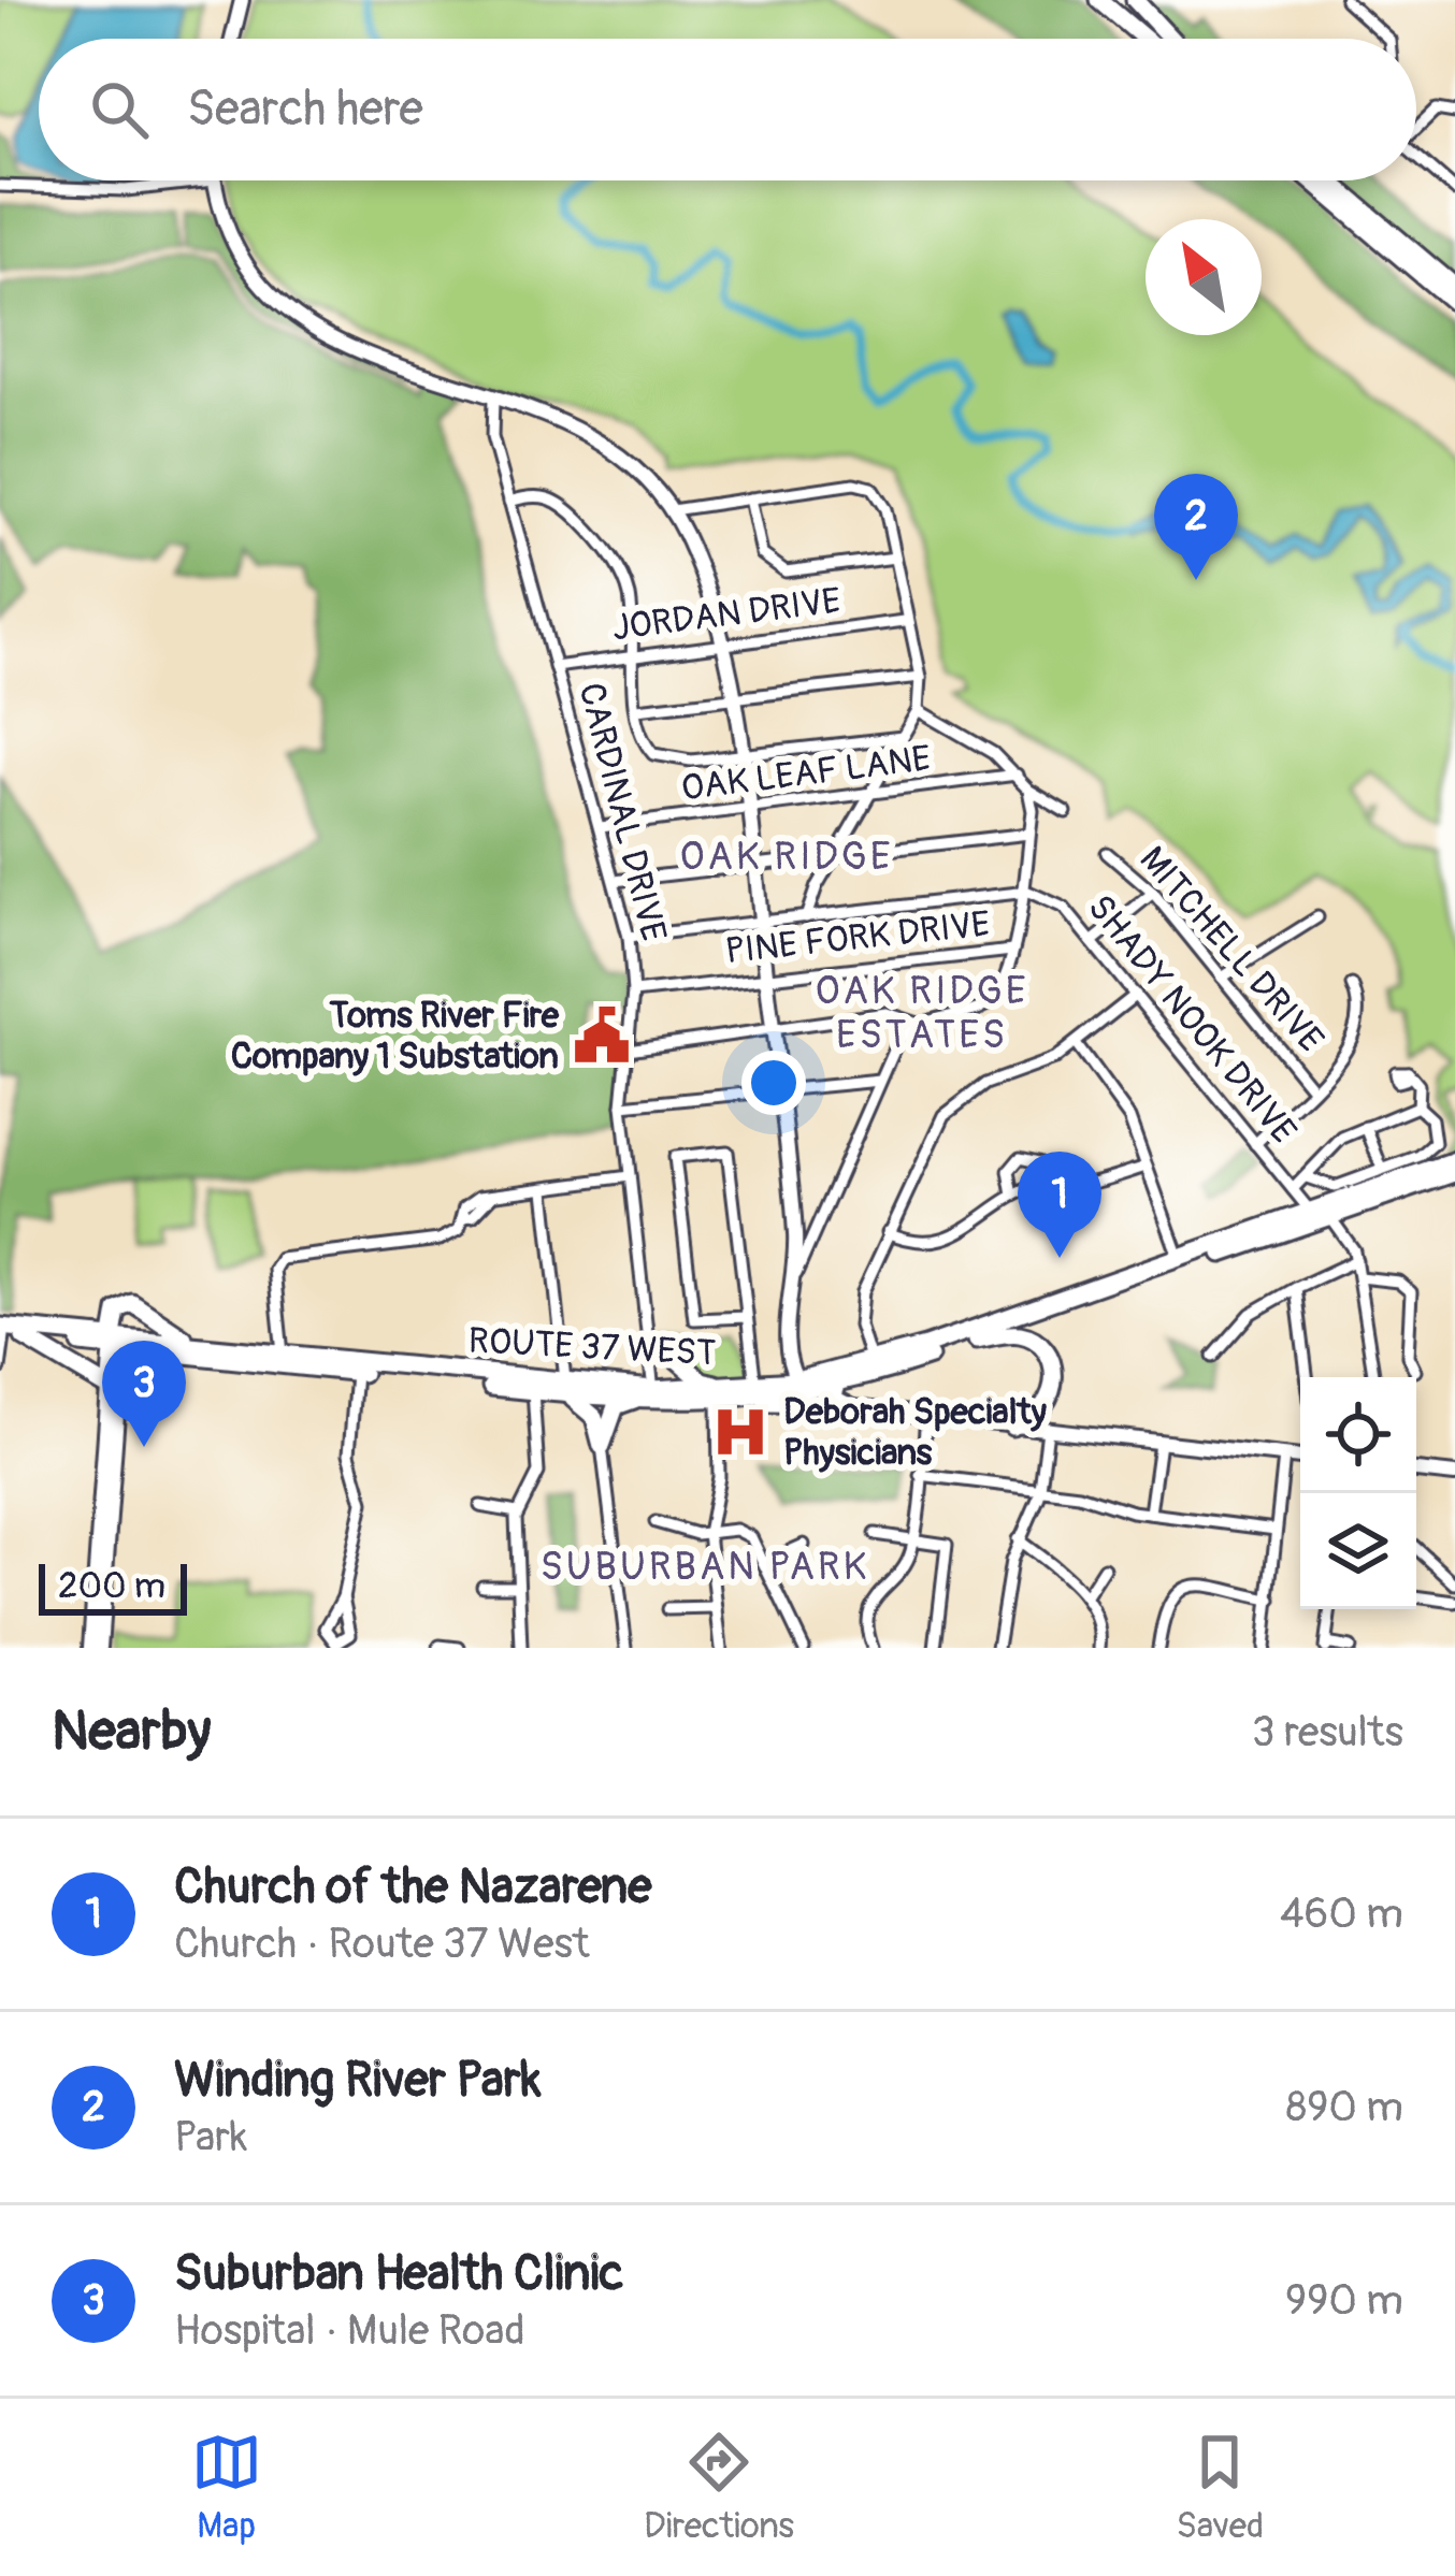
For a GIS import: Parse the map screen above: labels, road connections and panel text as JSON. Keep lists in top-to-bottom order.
{
  "streets": {
    "highway": ["ROUTE 37 WEST"],
    "street": [
      "JORDAN DRIVE",
      "OAK LEAF LANE",
      "CARDINAL DRIVE",
      "PINE FORK DRIVE",
      "MITCHELL DRIVE",
      "SHADY NOOK DRIVE"
    ]
  },
  "crossings": [
    ["JORDAN DRIVE", "CARDINAL DRIVE"],
    ["OAK LEAF LANE", "CARDINAL DRIVE"],
    ["CARDINAL DRIVE", "PINE FORK DRIVE"],
    ["CARDINAL DRIVE", "ROUTE 37 WEST"],
    ["SHADY NOOK DRIVE", "ROUTE 37 WEST"]
  ],
  "districts": ["OAK RIDGE", "OAK RIDGE ESTATES", "SUBURBAN PARK"],
  "places": {
    "public building": ["Toms River Fire Company 1 Substation"],
    "hospital": ["Deborah Specialty Physicians"]
  },
  "scale_bar": "200 m",
  "north": "top left",
  "page": {
    "search": "Search here",
    "pins": ["2", "1", "3"],
    "scale": "200 m",
    "heading": ["Nearby", "3 results"],
    "list": [
      {
        "mark": "1",
        "name": "Church of the Nazarene",
        "note": "Church · Route 37 West",
        "value": "460 m"
      },
      {
        "mark": "2",
        "name": "Winding River Park",
        "note": "Park",
        "value": "890 m"
      },
      {
        "mark": "3",
        "name": "Suburban Health Clinic",
        "note": "Hospital · Mule Road",
        "value": "990 m"
      }
    ],
    "nav": ["Map", "Directions", "Saved"]
  }
}
